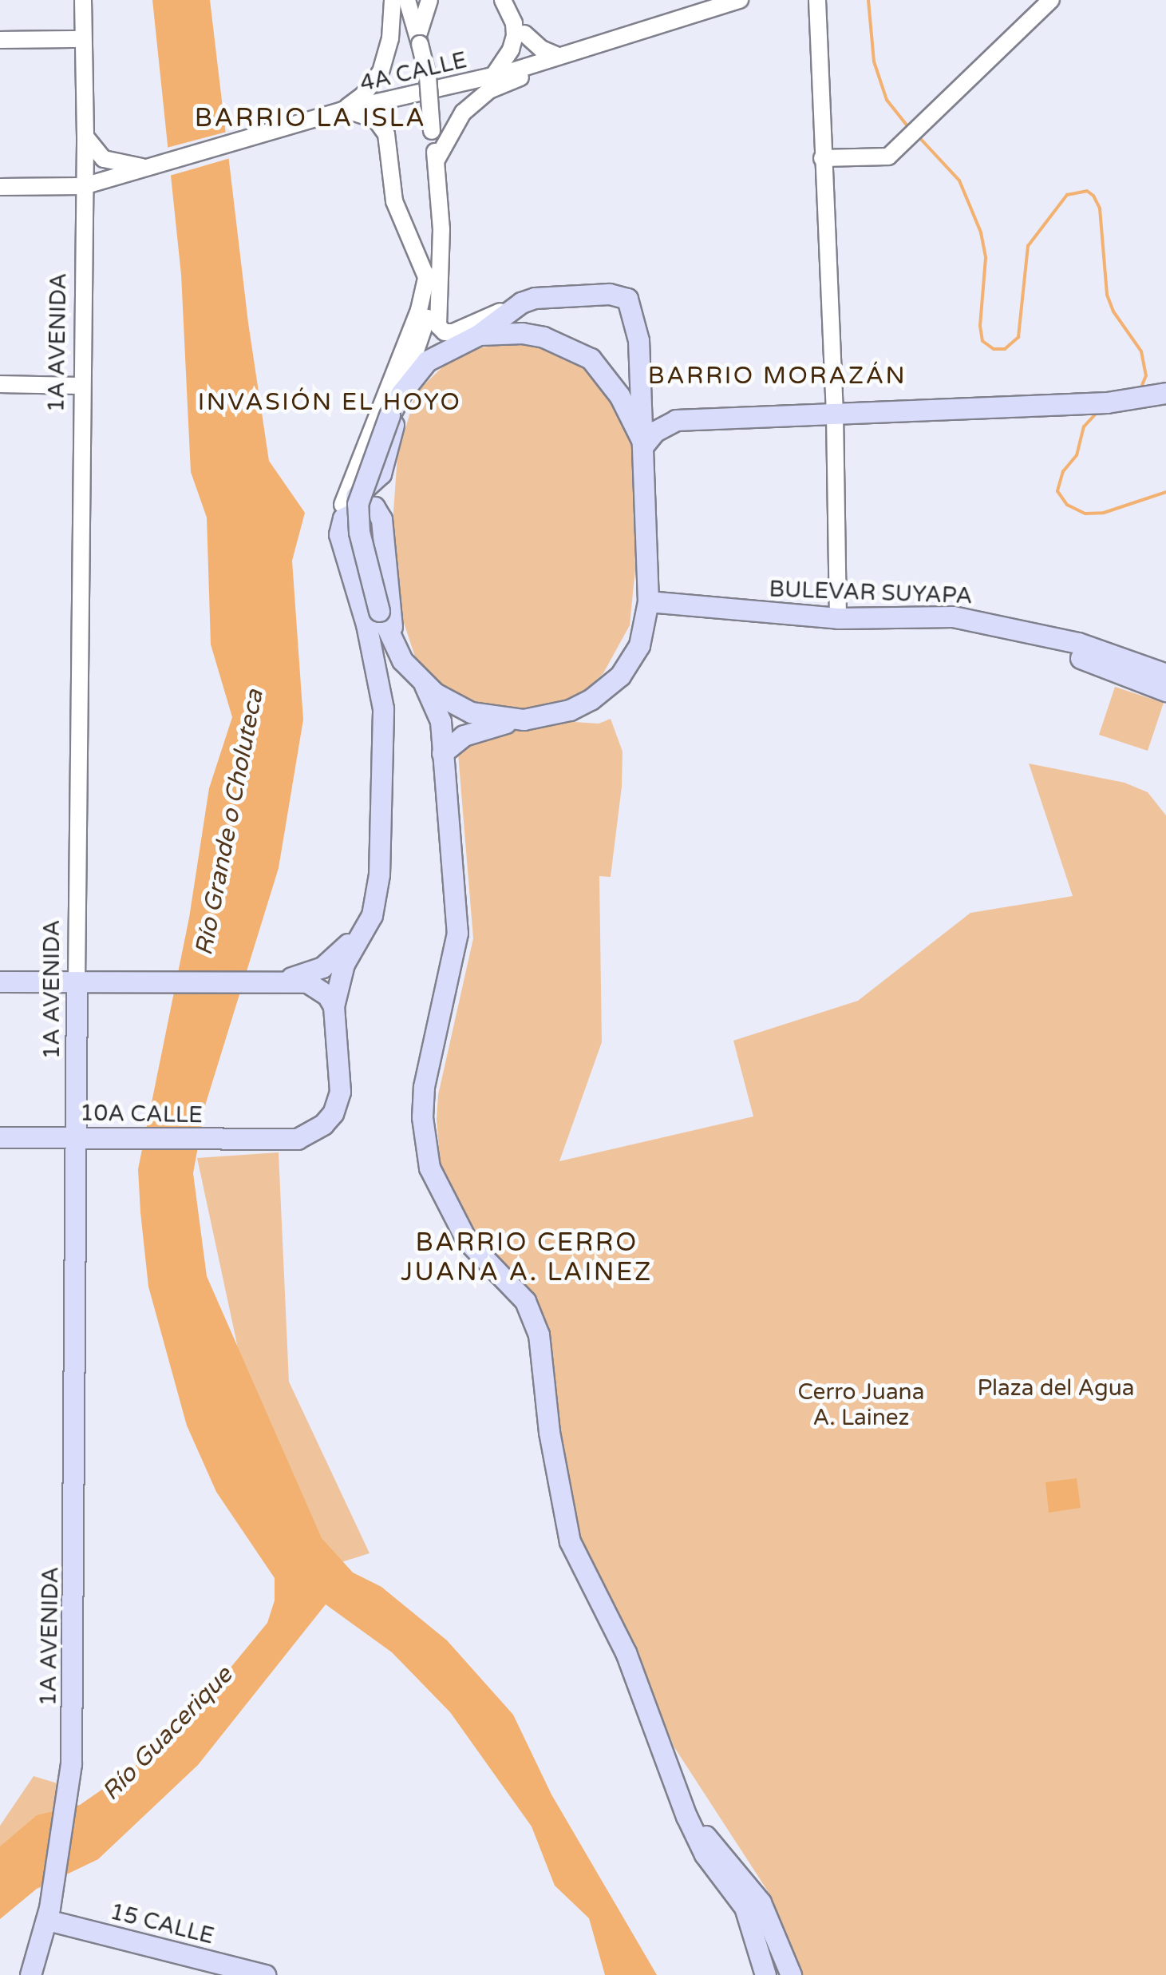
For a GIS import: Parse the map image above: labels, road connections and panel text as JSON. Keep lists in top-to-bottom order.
{
  "streets": {
    "main road": [
      "1A AVENIDA",
      "BULEVAR SUYAPA",
      "10A CALLE",
      "15 CALLE"
    ],
    "street": ["4A CALLE"]
  },
  "crossings": [
    ["4A CALLE", "1A AVENIDA"],
    ["1A AVENIDA", "10A CALLE"],
    ["1A AVENIDA", "15 CALLE"]
  ],
  "districts": [
    "BARRIO LA ISLA",
    "BARRIO MORAZÁN",
    "INVASIÓN EL HOYO",
    "BARRIO CERRO JUANA A. LAINEZ"
  ],
  "water": ["Río Grande o Choluteca", "Río Guacerique"],
  "parks": ["Plaza del Agua", "Cerro Juana A. Lainez"]
}
